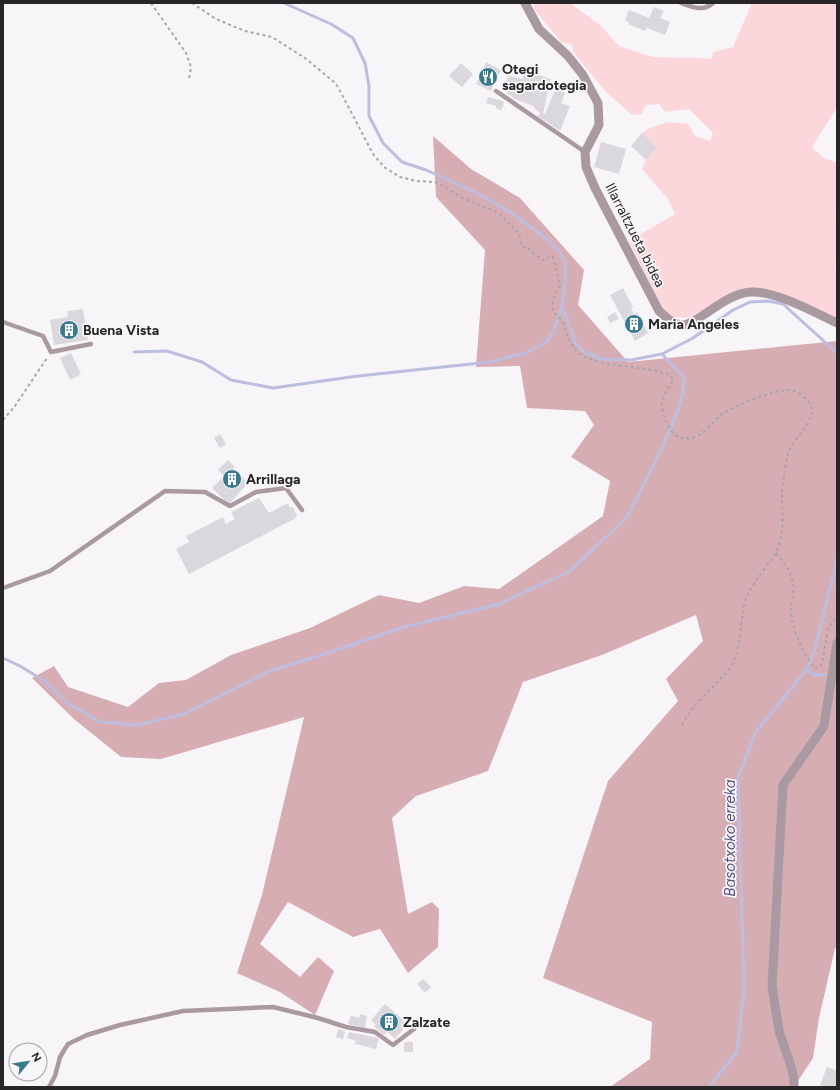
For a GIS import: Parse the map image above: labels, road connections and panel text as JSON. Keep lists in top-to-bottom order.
{
  "streets": {
    "street": ["Illarraltzueta bidea"]
  },
  "water": ["Basotxoko erreka"],
  "places": {
    "restaurant": ["Otegi sagardotegia"],
    "building": [
      "Maria Angeles",
      "Buena Vista",
      "Arrillaga",
      "Zalzate"
    ]
  },
  "north": "top right"
}
